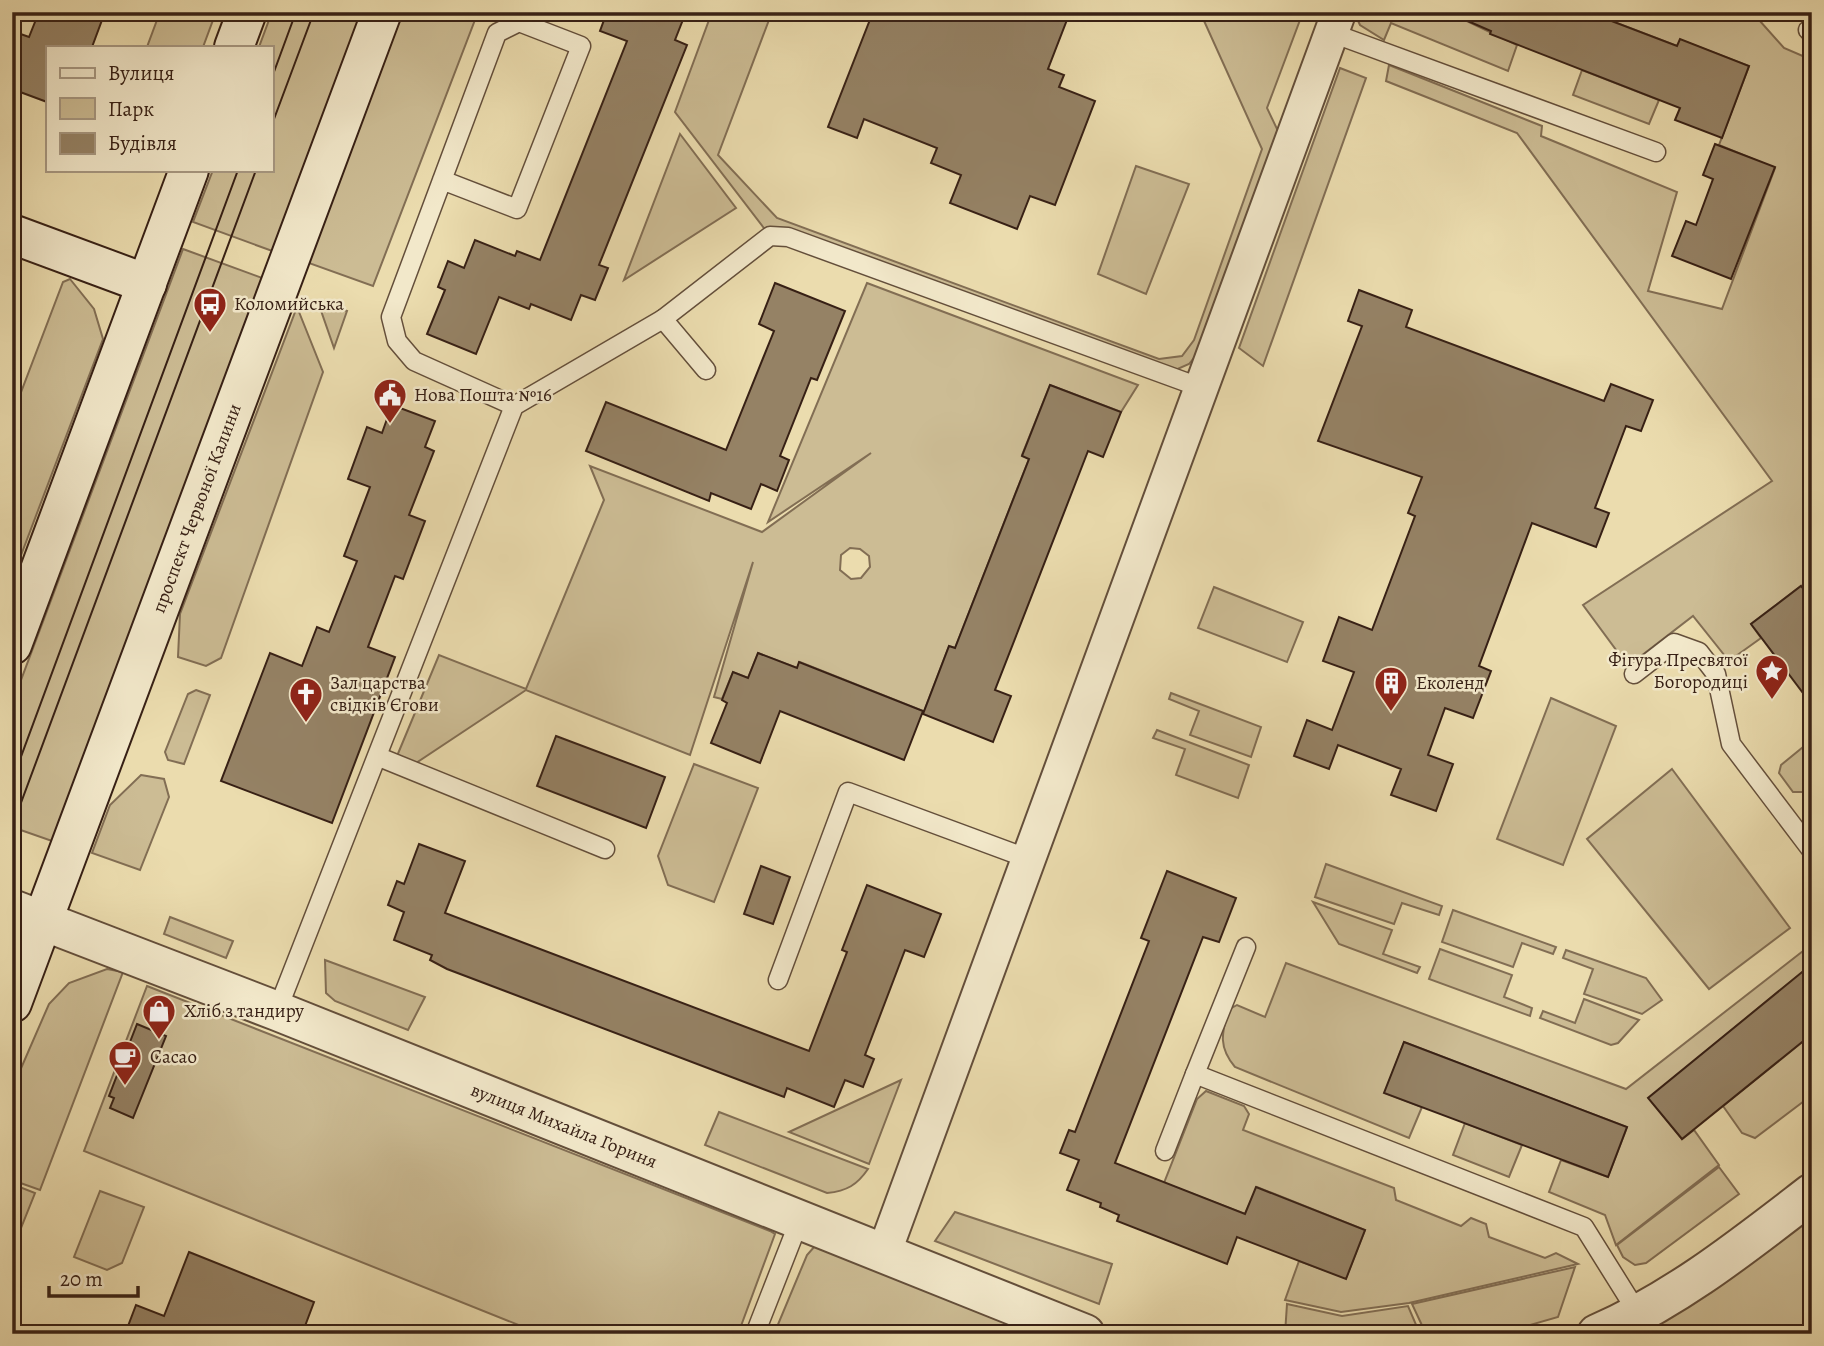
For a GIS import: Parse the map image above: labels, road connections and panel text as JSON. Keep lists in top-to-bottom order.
{
  "streets": {
    "main road": ["проспект Червоної Калини", "вулиця Михайла Гориня"]
  },
  "crossings": [
    ["проспект Червоної Калини", "вулиця Михайла Гориня"]
  ],
  "places": {
    "bus stop": ["Коломийська"],
    "public building": ["Нова Пошта №16"],
    "place": ["Фігура Пресвятої Богородиці"],
    "building": ["Еколенд"],
    "church": ["Зал царства свідків Єгови"],
    "shop": ["Хліб з тандиру"],
    "cafe": ["Cacao"]
  },
  "legend": ["Вулиця", "Парк", "Будівля"],
  "scale_bar": "20 m"
}
